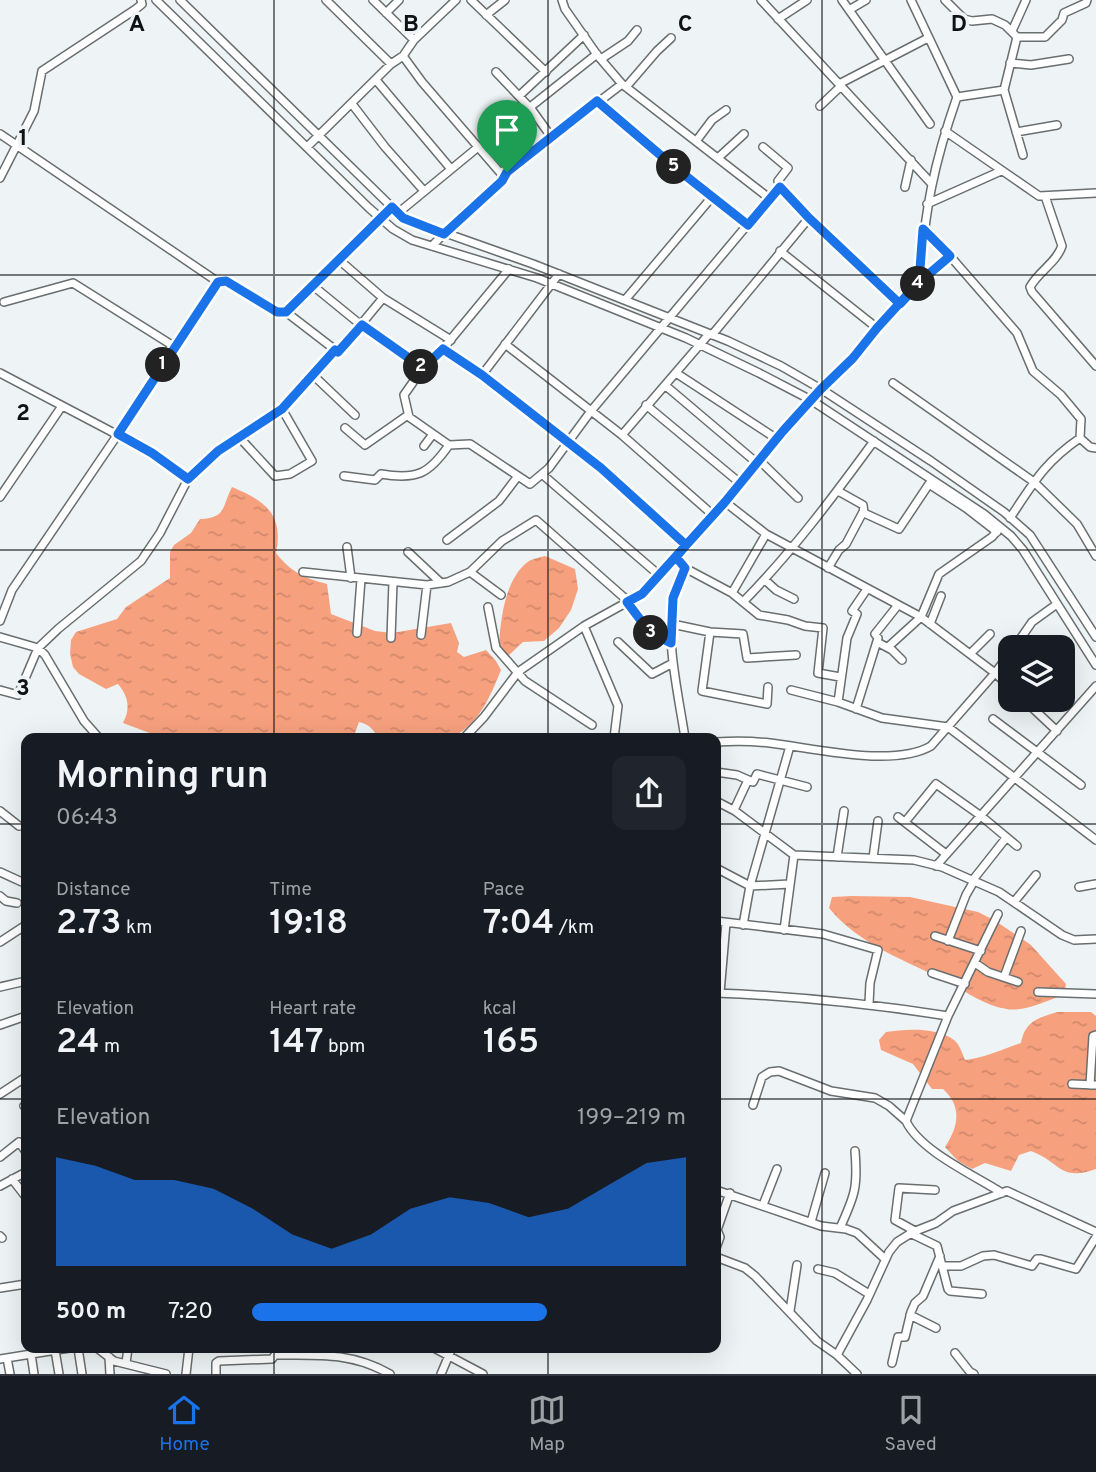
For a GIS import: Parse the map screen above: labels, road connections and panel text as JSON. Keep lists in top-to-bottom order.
{
  "page": {
    "pins": [
      "5",
      "4",
      "1",
      "2",
      "3"
    ],
    "heading": ["Morning run", "06:43"],
    "stats": [
      ["Distance", "2.73 km"],
      ["Time", "19:18"],
      ["Pace", "7:04 /km"],
      ["Elevation", "24 m"],
      ["Heart rate", "147 bpm"],
      ["kcal", "165"]
    ],
    "chart": ["Elevation", "199–219 m"],
    "list": [
      {
        "name": "500 m",
        "note": "7:20"
      }
    ],
    "tabs": ["Home", "Map", "Saved"]
  },
  "grid": {
    "columns": [
      "A",
      "B",
      "C",
      "D"
    ],
    "rows": ["1", "2", "3"]
  }
}
